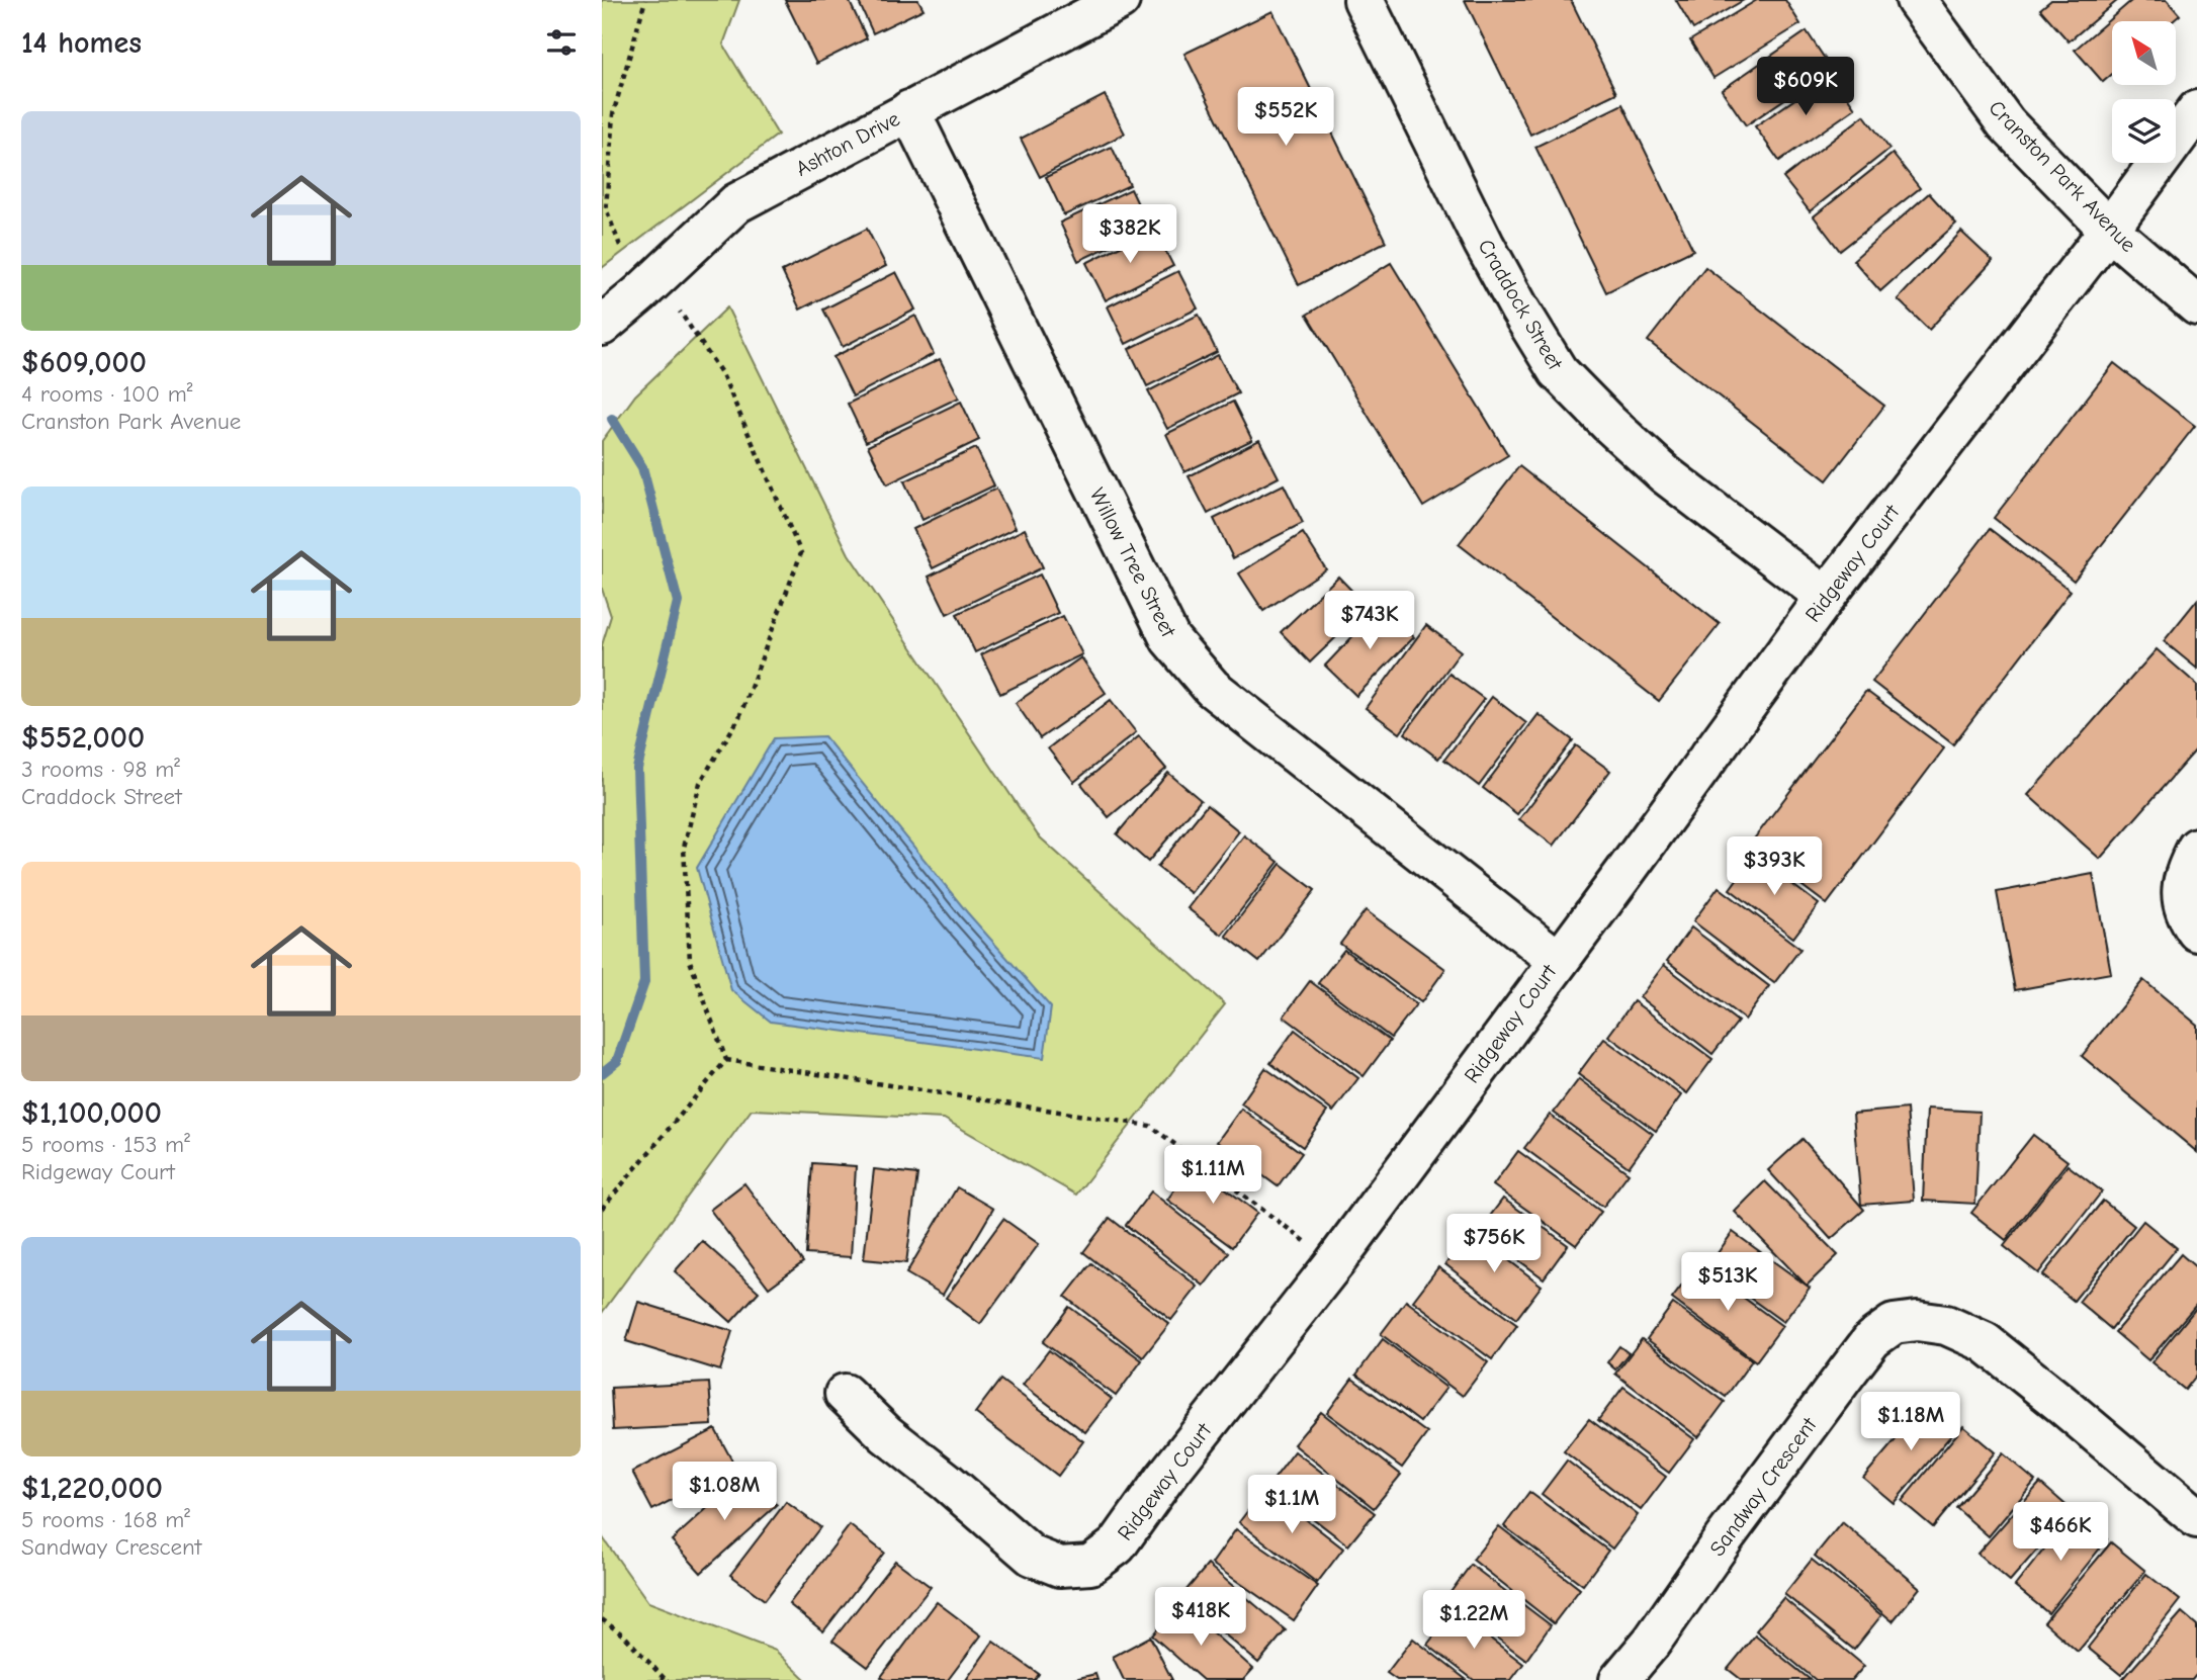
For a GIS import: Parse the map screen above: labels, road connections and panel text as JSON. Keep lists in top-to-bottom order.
{
  "streets": {
    "street": [
      "Ashton Drive",
      "Cranston Park Avenue",
      "Craddock Street",
      "Willow Tree Street",
      "Ridgeway Court",
      "Sandway Crescent"
    ]
  },
  "crossings": [
    ["Ashton Drive", "Willow Tree Street"],
    ["Cranston Park Avenue", "Ridgeway Court"],
    ["Craddock Street", "Ridgeway Court"],
    ["Willow Tree Street", "Ridgeway Court"]
  ],
  "north": "top left",
  "page": {
    "heading": "14 homes",
    "price": [
      "$609K",
      "$552K",
      "$382K",
      "$743K",
      "$393K",
      "$1.11M",
      "$756K",
      "$513K",
      "$1.18M",
      "$1.08M",
      "$1.1M",
      "$466K",
      "$418K",
      "$1.22M"
    ],
    "list": [
      {
        "name": "$609,000",
        "note": "4 rooms · 100 m² · Cranston Park Avenue"
      },
      {
        "name": "$552,000",
        "note": "3 rooms · 98 m² · Craddock Street"
      },
      {
        "name": "$1,100,000",
        "note": "5 rooms · 153 m² · Ridgeway Court"
      },
      {
        "name": "$1,220,000",
        "note": "5 rooms · 168 m² · Sandway Crescent"
      }
    ]
  }
}
